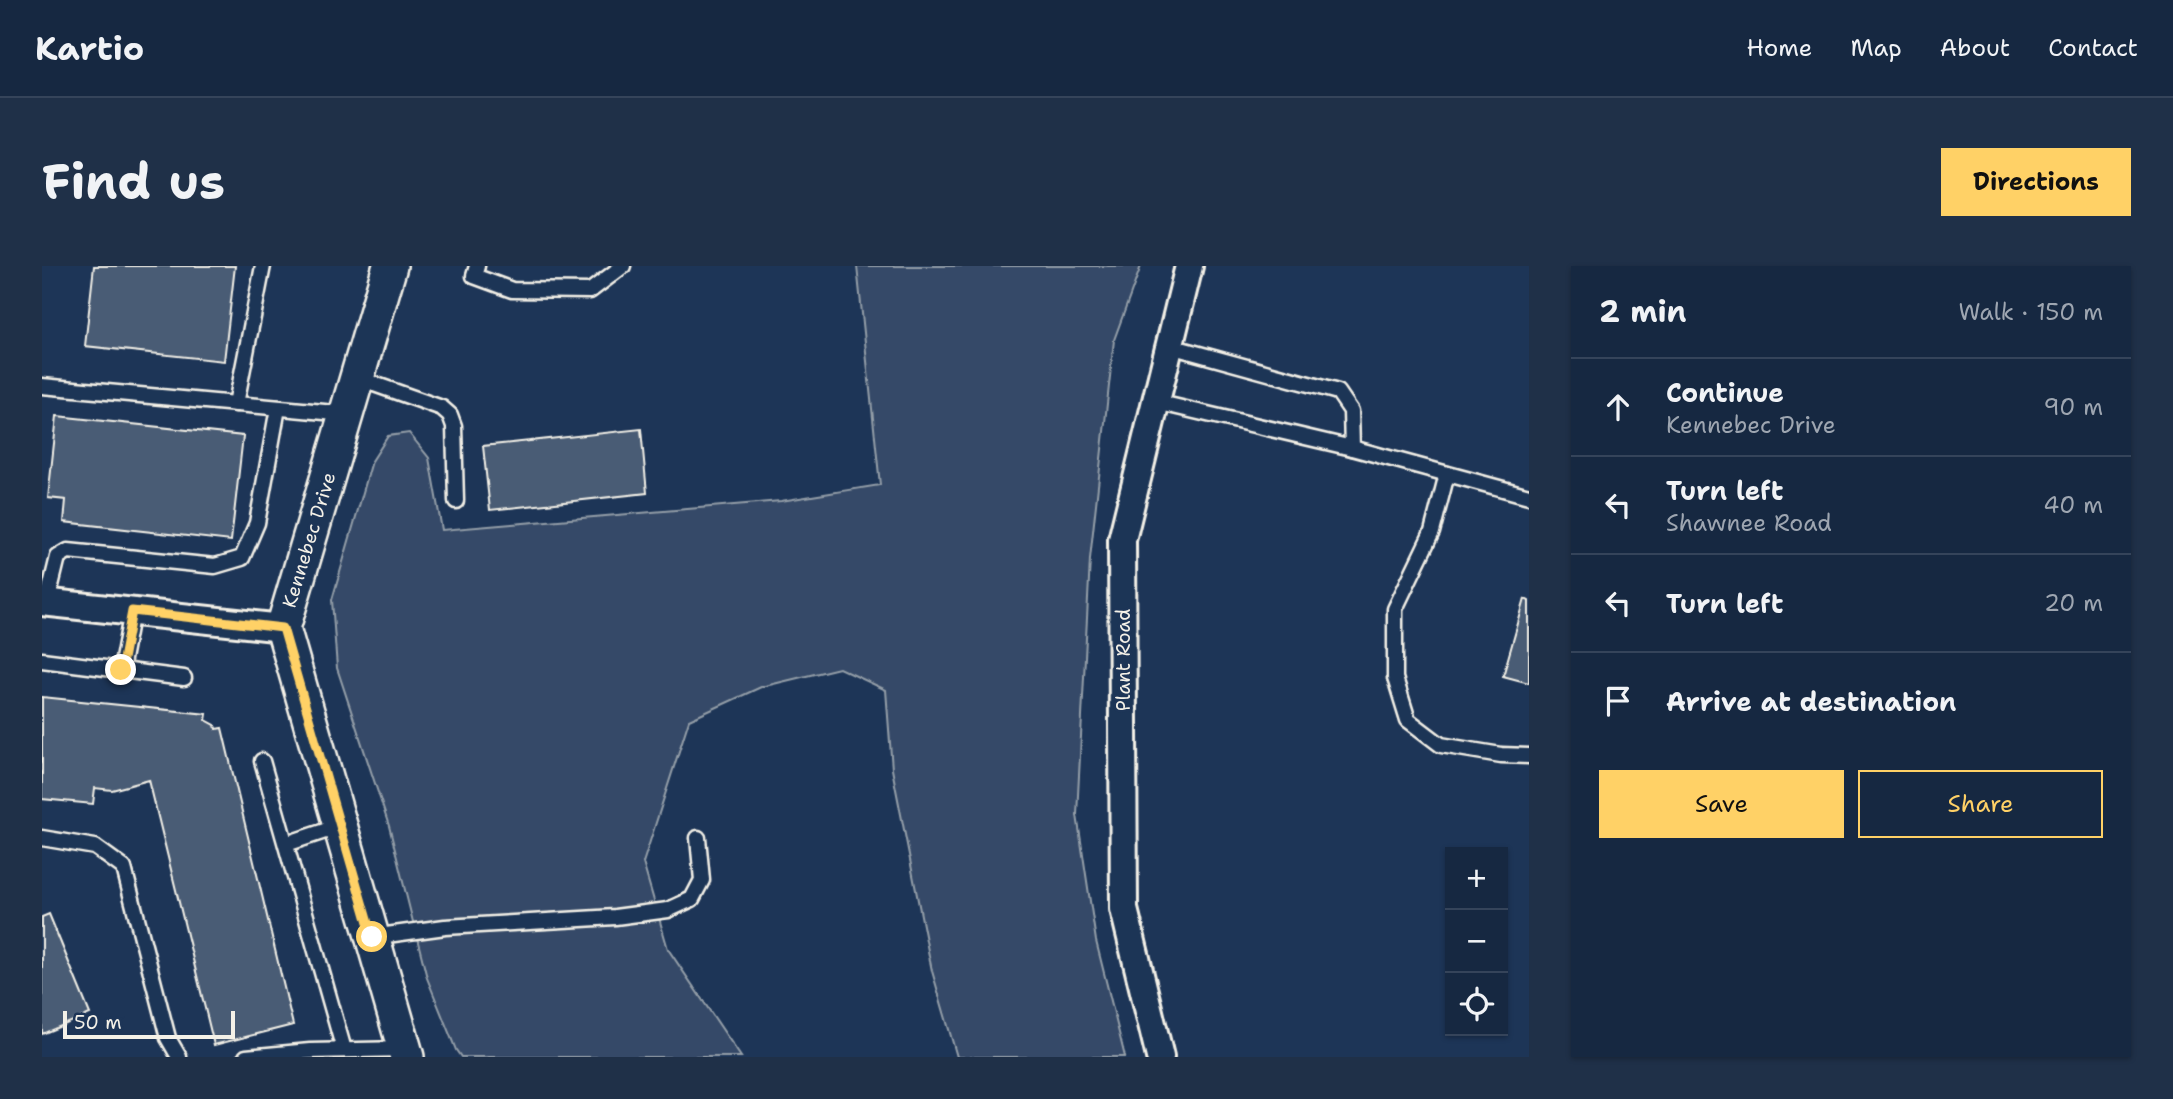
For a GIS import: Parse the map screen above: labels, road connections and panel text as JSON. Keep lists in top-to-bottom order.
{
  "streets": {
    "street": ["Kennebec Drive", "Plant Road"]
  },
  "scale_bar": "50 m",
  "page": {
    "header": "Kartio",
    "nav": [
      "Home",
      "Map",
      "About",
      "Contact"
    ],
    "buttons": [
      "Directions",
      ["Save", "Share"]
    ],
    "title": "Find us",
    "heading": ["2 min", "Walk · 150 m"],
    "list": [
      ["Continue", "Kennebec Drive", "90 m"],
      ["Turn left", "Shawnee Road", "40 m"],
      ["Turn left", "20 m"],
      "Arrive at destination"
    ],
    "map_buttons": ["+", "−"],
    "scale": "50 m"
  }
}
